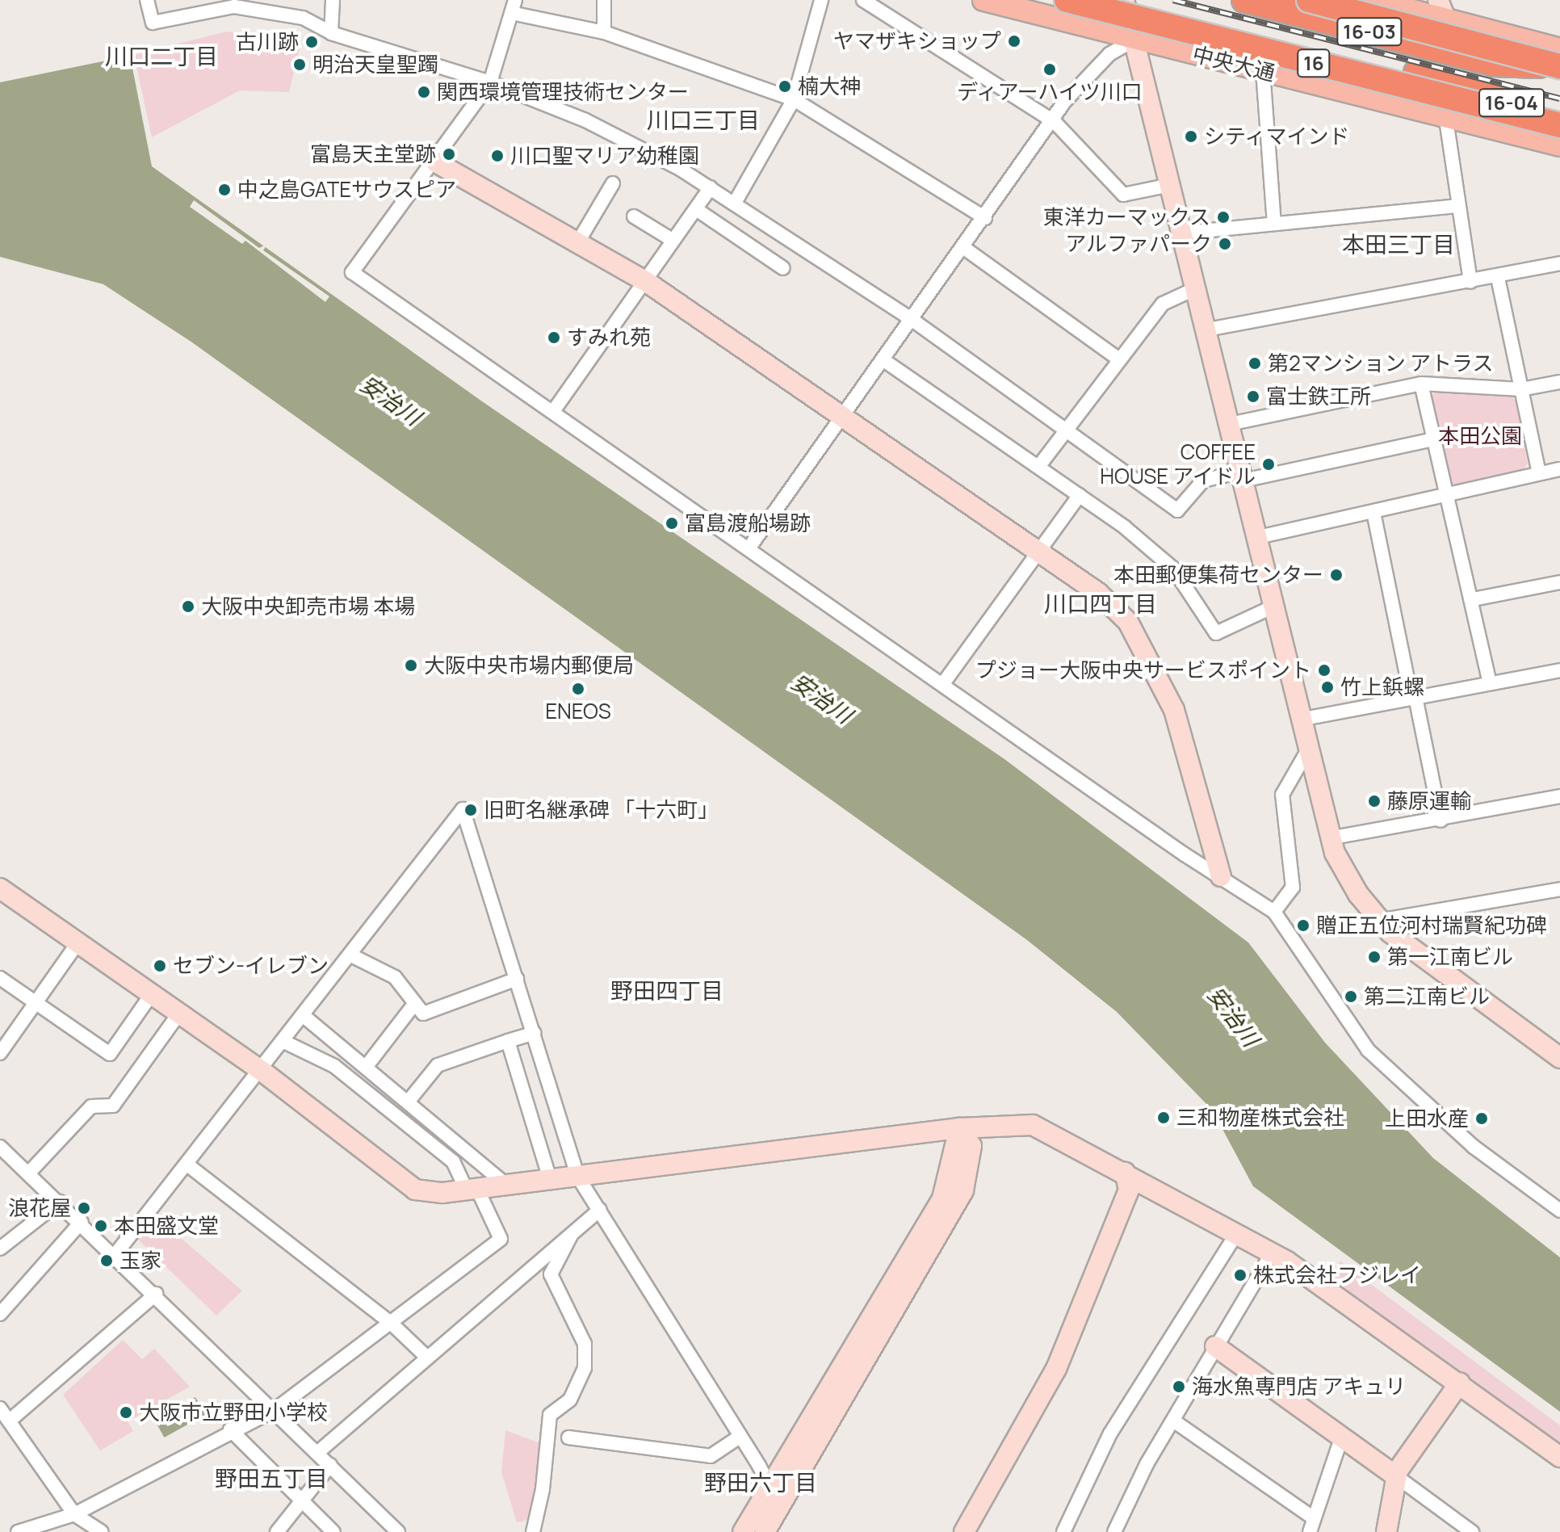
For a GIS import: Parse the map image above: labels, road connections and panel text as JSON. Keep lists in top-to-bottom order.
{
  "streets": {
    "highway": ["16-03", "16", "16-04"],
    "main road": ["中央大通"]
  },
  "districts": [
    "川口二丁目",
    "川口三丁目",
    "本田三丁目",
    "川口四丁目",
    "野田四丁目",
    "野田五丁目",
    "野田六丁目"
  ],
  "water": ["安治川"],
  "parks": ["本田公園"],
  "places": [
    "ヤマザキショップ",
    "古川跡",
    "明治天皇聖躅",
    "ディアーハイツ川口",
    "楠大神",
    "関西環境管理技術センター",
    "シティマインド",
    "富島天主堂跡",
    "川口聖マリア幼稚園",
    "中之島GATEサウスピア",
    "東洋カーマックス",
    "アルファパーク",
    "すみれ苑",
    "第2マンション アトラス",
    "富士鉄工所",
    "COFFEE HOUSE アイドル",
    "富島渡船場跡",
    "本田郵便集荷センター",
    "大阪中央卸売市場 本場",
    "大阪中央市場内郵便局",
    "プジョー大阪中央サービスポイント",
    "竹上鋲螺",
    "ENEOS",
    "藤原運輸",
    "旧町名継承碑 「十六町」",
    "贈正五位河村瑞賢紀功碑",
    "第一江南ビル",
    "セブン-イレブン",
    "第二江南ビル",
    "三和物産株式会社",
    "上田水産",
    "浪花屋",
    "本田盛文堂",
    "玉家",
    "株式会社フジレイ",
    "海水魚専門店 アキュリ",
    "大阪市立野田小学校"
  ]
}
